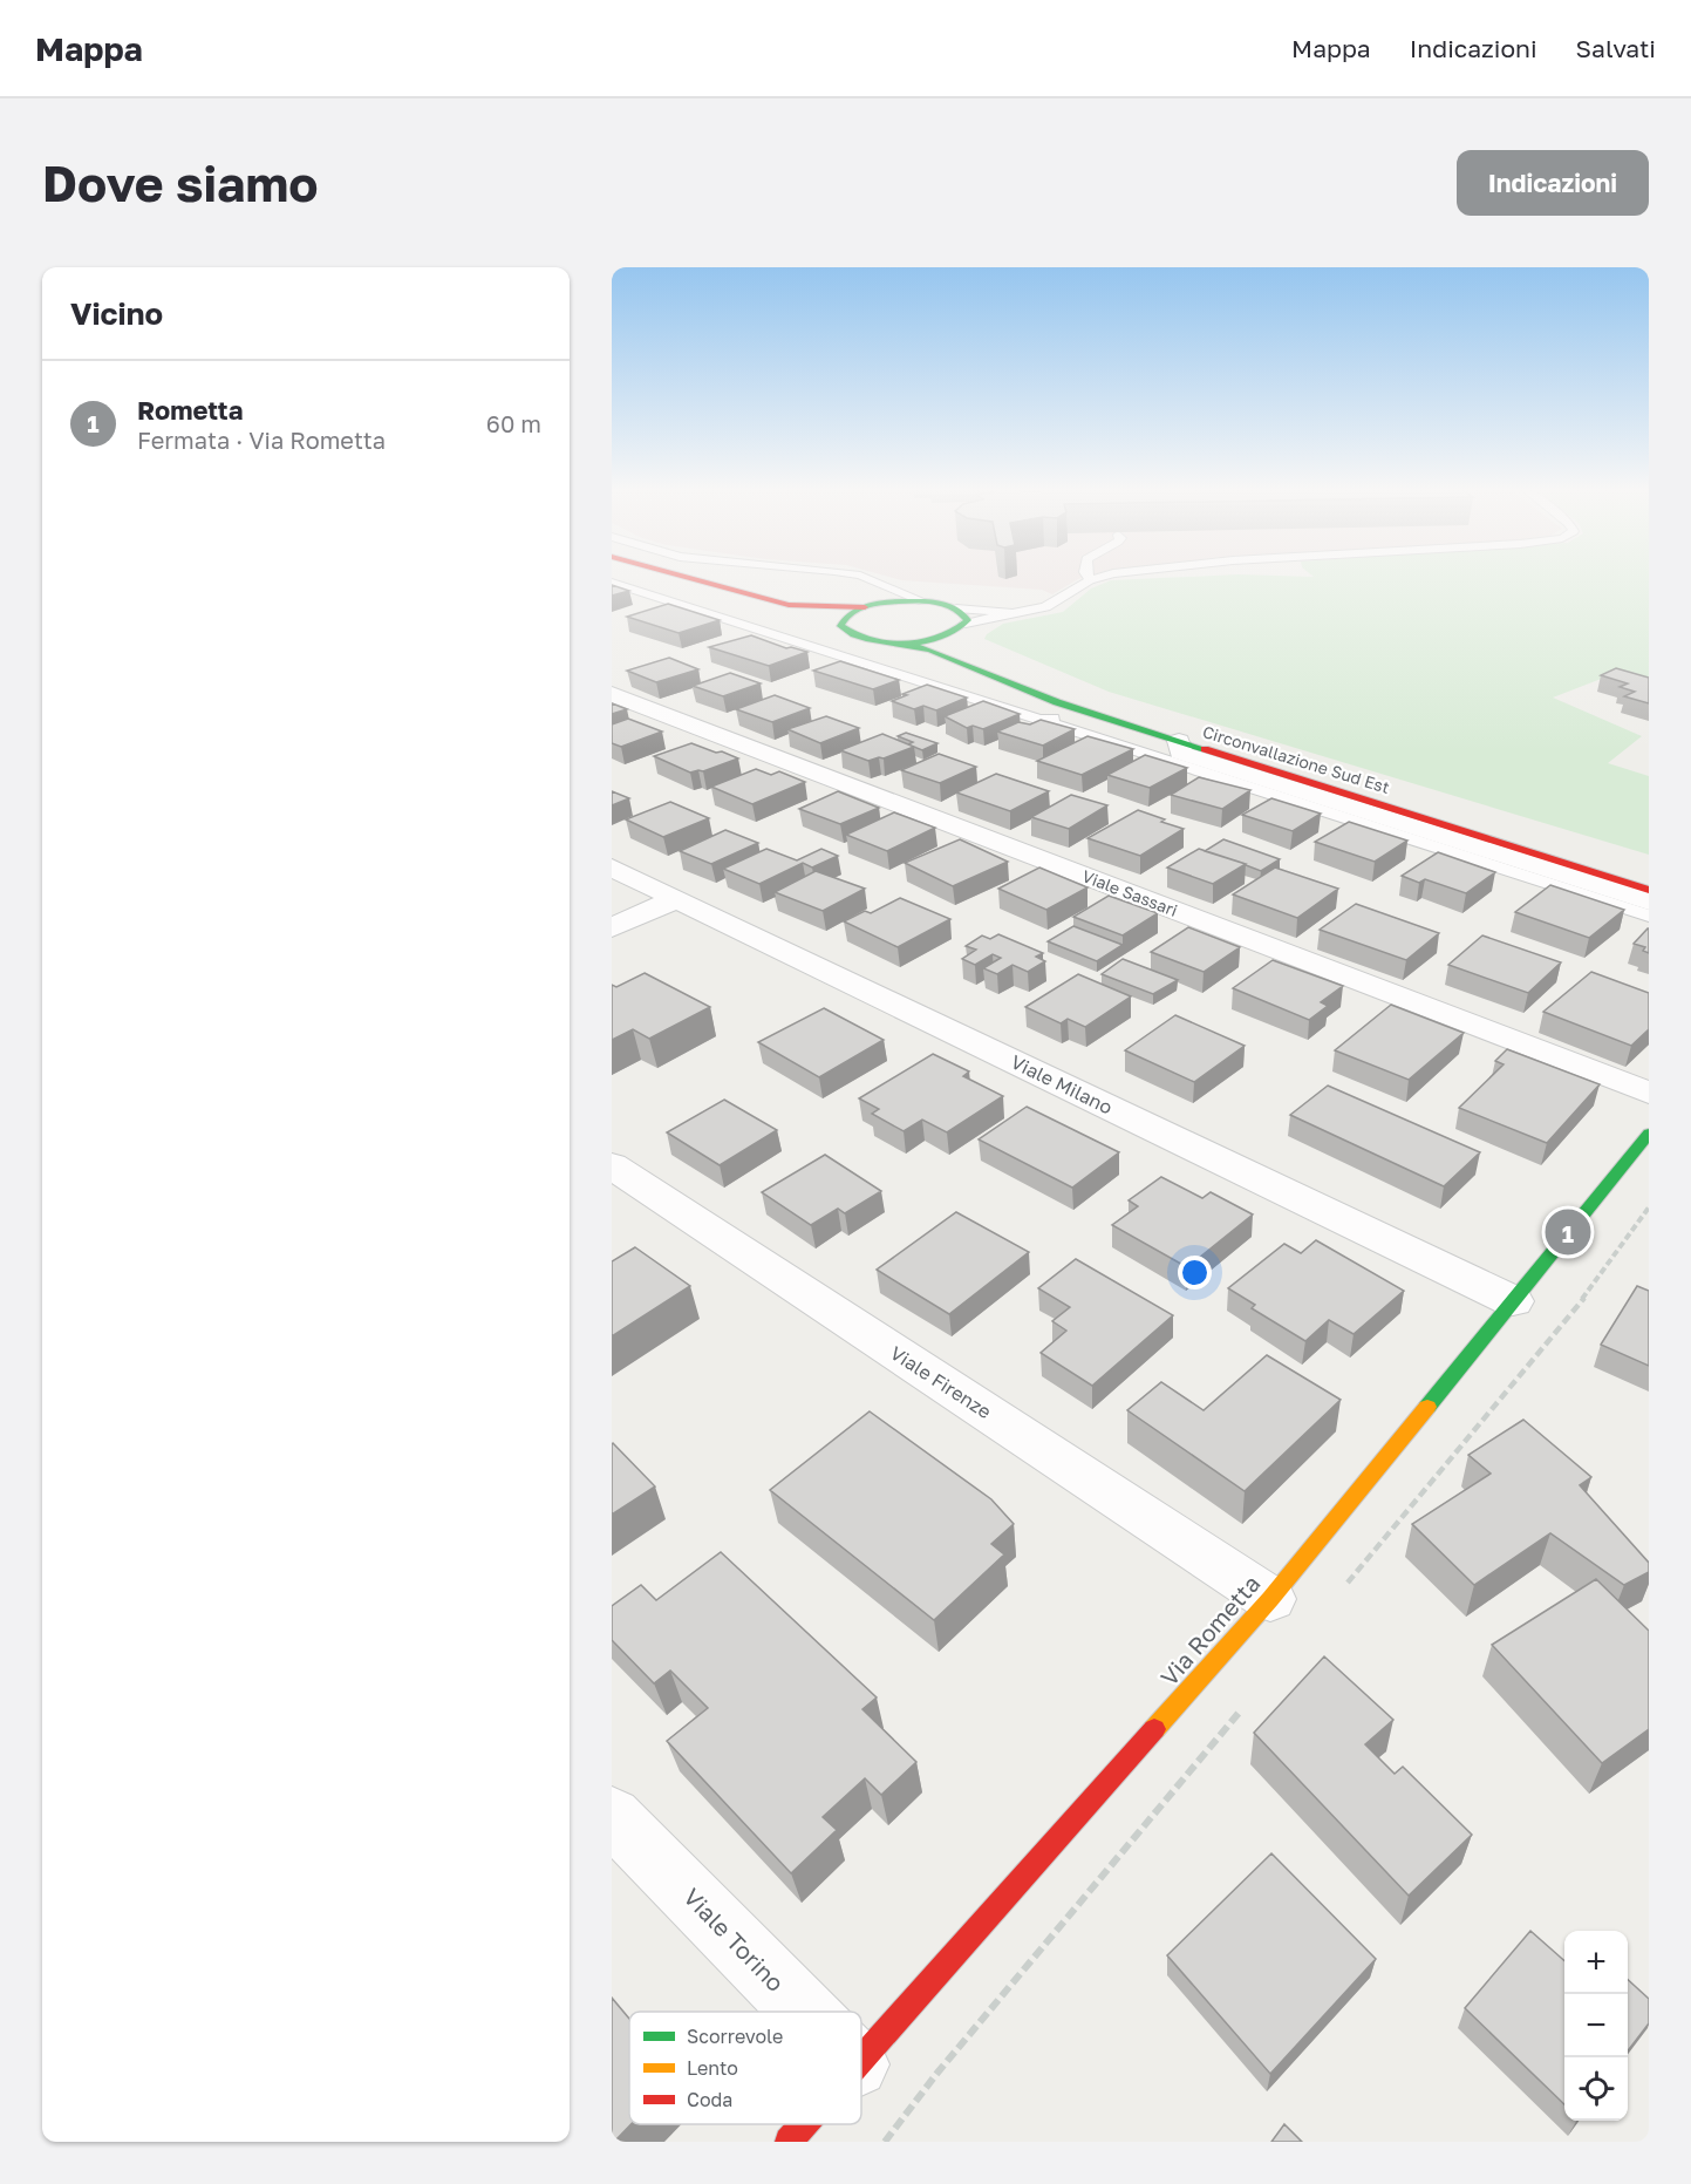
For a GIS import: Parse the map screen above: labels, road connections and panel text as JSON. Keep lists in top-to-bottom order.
{
  "streets": {
    "main road": ["Circonvallazione Sud Est", "Via Rometta"],
    "street": [
      "Viale Sassari",
      "Viale Milano",
      "Viale Firenze",
      "Viale Torino"
    ]
  },
  "crossings": [
    ["Viale Milano", "Via Rometta"],
    ["Viale Firenze", "Via Rometta"]
  ],
  "legend": ["Scorrevole", "Lento", "Coda"],
  "page": {
    "header": "Mappa",
    "nav": ["Mappa", "Indicazioni", "Salvati"],
    "buttons": "Indicazioni",
    "title": "Dove siamo",
    "heading": "Vicino",
    "list": [
      {
        "mark": "1",
        "name": "Rometta",
        "note": "Fermata · Via Rometta",
        "value": "60 m"
      }
    ],
    "pins": "1",
    "map_buttons": ["+", "−"]
  }
}
